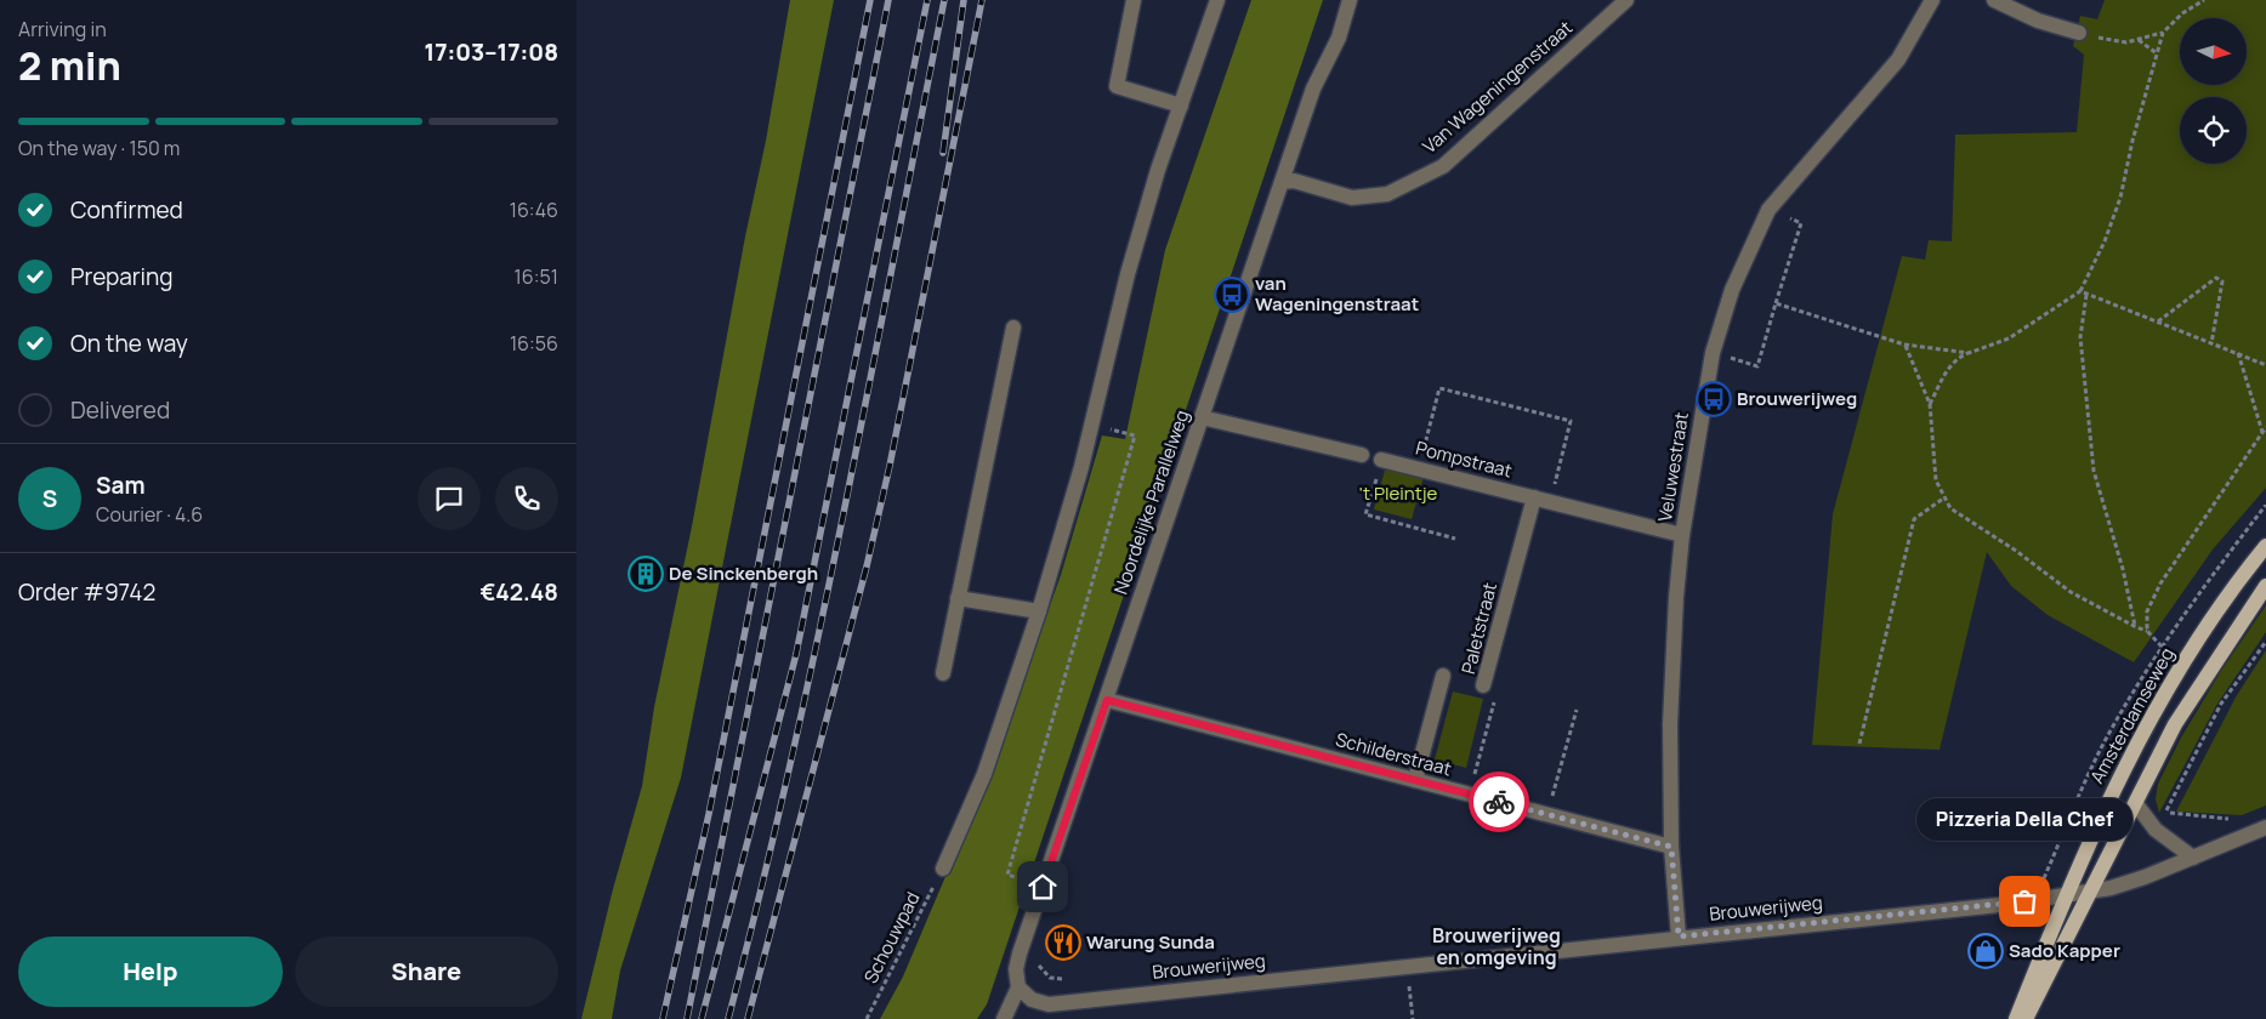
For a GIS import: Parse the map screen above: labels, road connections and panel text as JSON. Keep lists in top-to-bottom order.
{
  "streets": {
    "main road": ["Amsterdamseweg"],
    "street": [
      "Van Wageningenstraat",
      "Pompstraat",
      "Veluwestraat",
      "Noordelijke Parallelweg",
      "Paletstraat",
      "Schilderstraat",
      "Brouwerijweg"
    ],
    "path": ["Schouwpad"]
  },
  "crossings": [
    ["Van Wageningenstraat", "Noordelijke Parallelweg"],
    ["Pompstraat", "Veluwestraat"],
    ["Pompstraat", "Paletstraat"],
    ["Veluwestraat", "Schilderstraat"],
    ["Veluwestraat", "Brouwerijweg"],
    ["Noordelijke Parallelweg", "Schilderstraat"],
    ["Noordelijke Parallelweg", "Brouwerijweg"],
    ["Paletstraat", "Schilderstraat"],
    ["Amsterdamseweg", "Brouwerijweg"]
  ],
  "districts": ["Brouwerijweg en omgeving"],
  "parks": ["'t Pleintje"],
  "places": {
    "bus stop": ["van Wageningenstraat", "Brouwerijweg"],
    "building": ["De Sinckenbergh"],
    "other": ["Pizzeria Della Chef"],
    "restaurant": ["Warung Sunda"],
    "shop": ["Sado Kapper"]
  },
  "north": "right",
  "page": {
    "heading": ["2 min", "Arriving in", "17:03–17:08"],
    "panel": [
      "Sam",
      "Courier · 4.6",
      "Order #9742",
      "€42.48"
    ],
    "bar": "On the way · 150 m",
    "list": [
      ["Confirmed", "16:46"],
      ["Preparing", "16:51"],
      ["On the way", "16:56"],
      "Delivered"
    ],
    "round": "S",
    "bubble": "Pizzeria Della Chef",
    "buttons": ["Help", "Share"]
  }
}
